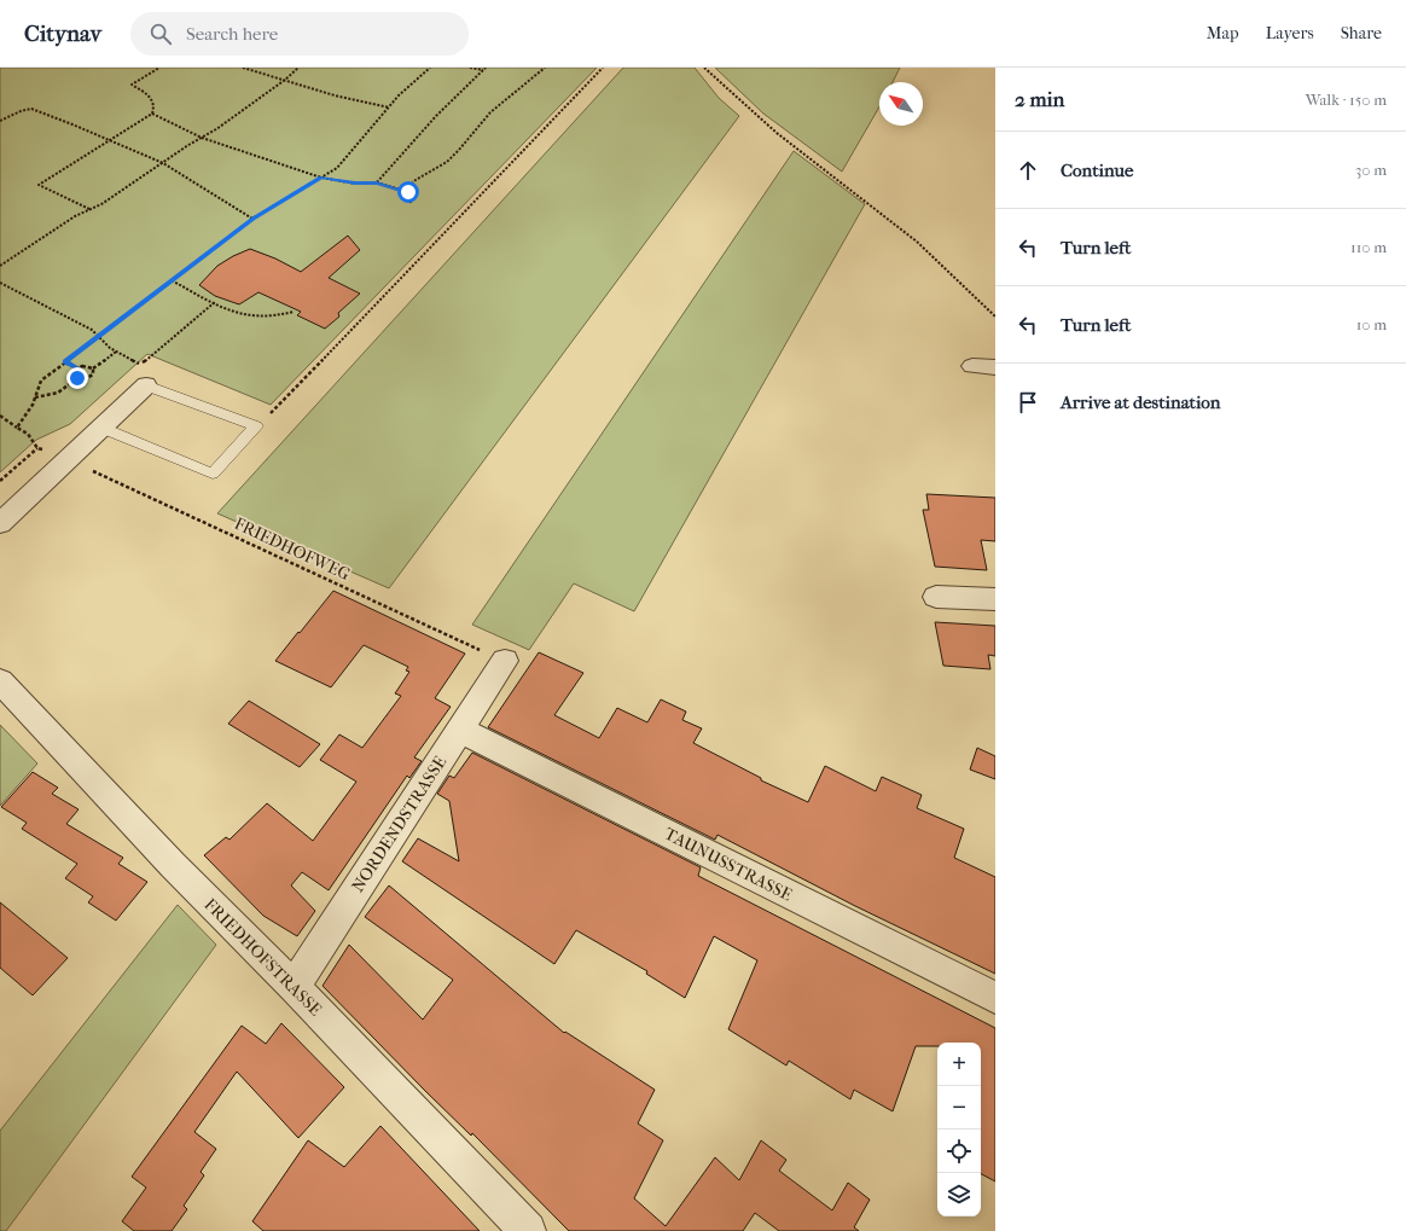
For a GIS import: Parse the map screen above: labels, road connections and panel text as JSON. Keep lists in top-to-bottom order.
{
  "streets": {
    "street": ["NORDENDSTRASSE", "TAUNUSSTRASSE", "FRIEDHOFSTRASSE"],
    "path": ["FRIEDHOFWEG"]
  },
  "crossings": [
    ["FRIEDHOFWEG", "NORDENDSTRASSE"],
    ["NORDENDSTRASSE", "TAUNUSSTRASSE"],
    ["NORDENDSTRASSE", "FRIEDHOFSTRASSE"]
  ],
  "north": "top left",
  "page": {
    "header": "Citynav",
    "search": "Search here",
    "nav": ["Map", "Layers", "Share"],
    "heading": ["2 min", "Walk · 150 m"],
    "list": [
      ["Continue", "30 m"],
      ["Turn left", "110 m"],
      ["Turn left", "10 m"],
      "Arrive at destination"
    ],
    "map_buttons": ["+", "−"]
  }
}
